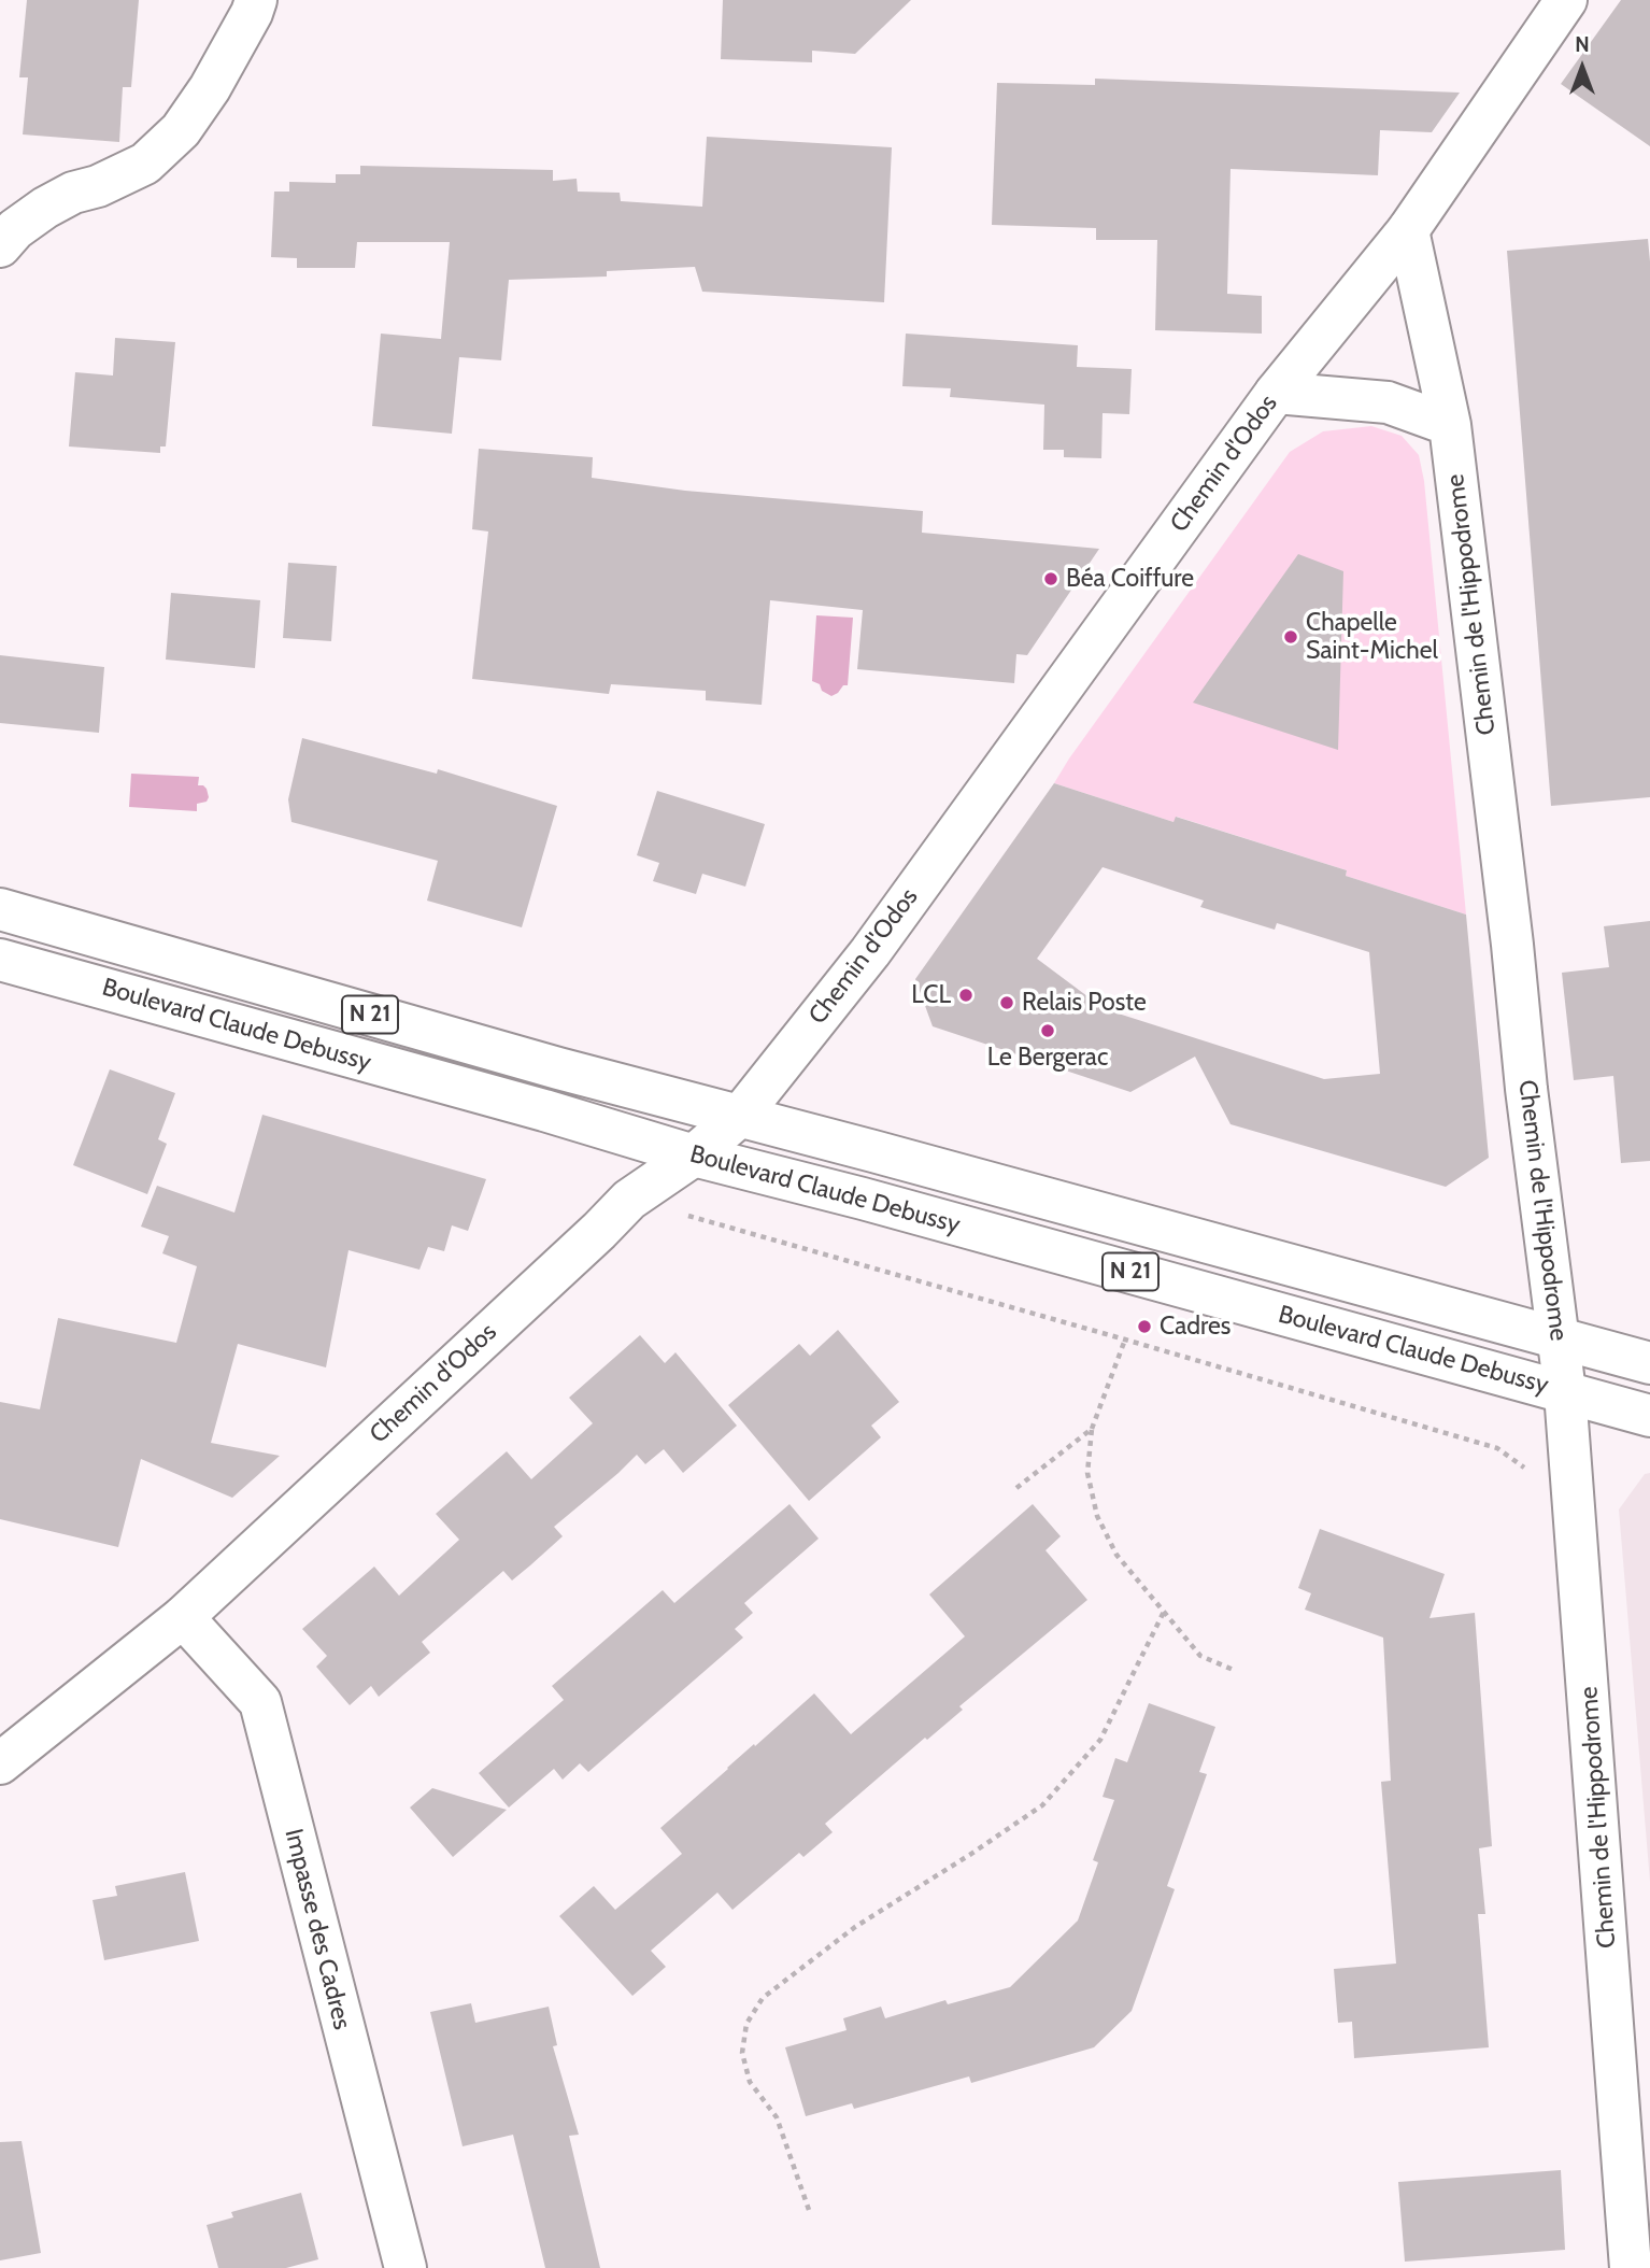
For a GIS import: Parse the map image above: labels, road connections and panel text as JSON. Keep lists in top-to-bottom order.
{
  "streets": {
    "street": [
      "Chemin d'Odos",
      "Chemin de l'Hippodrome",
      "N 21",
      "Boulevard Claude Debussy",
      "Impasse des Cadres"
    ]
  },
  "crossings": [
    ["Chemin d'Odos", "Chemin de l'Hippodrome"],
    ["Chemin d'Odos", "Boulevard Claude Debussy"],
    ["Chemin d'Odos", "Impasse des Cadres"],
    ["Chemin de l'Hippodrome", "Boulevard Claude Debussy"]
  ],
  "places": [
    "Béa Coiffure",
    "Chapelle Saint-Michel",
    "LCL",
    "Relais Poste",
    "Le Bergerac",
    "Cadres"
  ],
  "north": "top"
}
